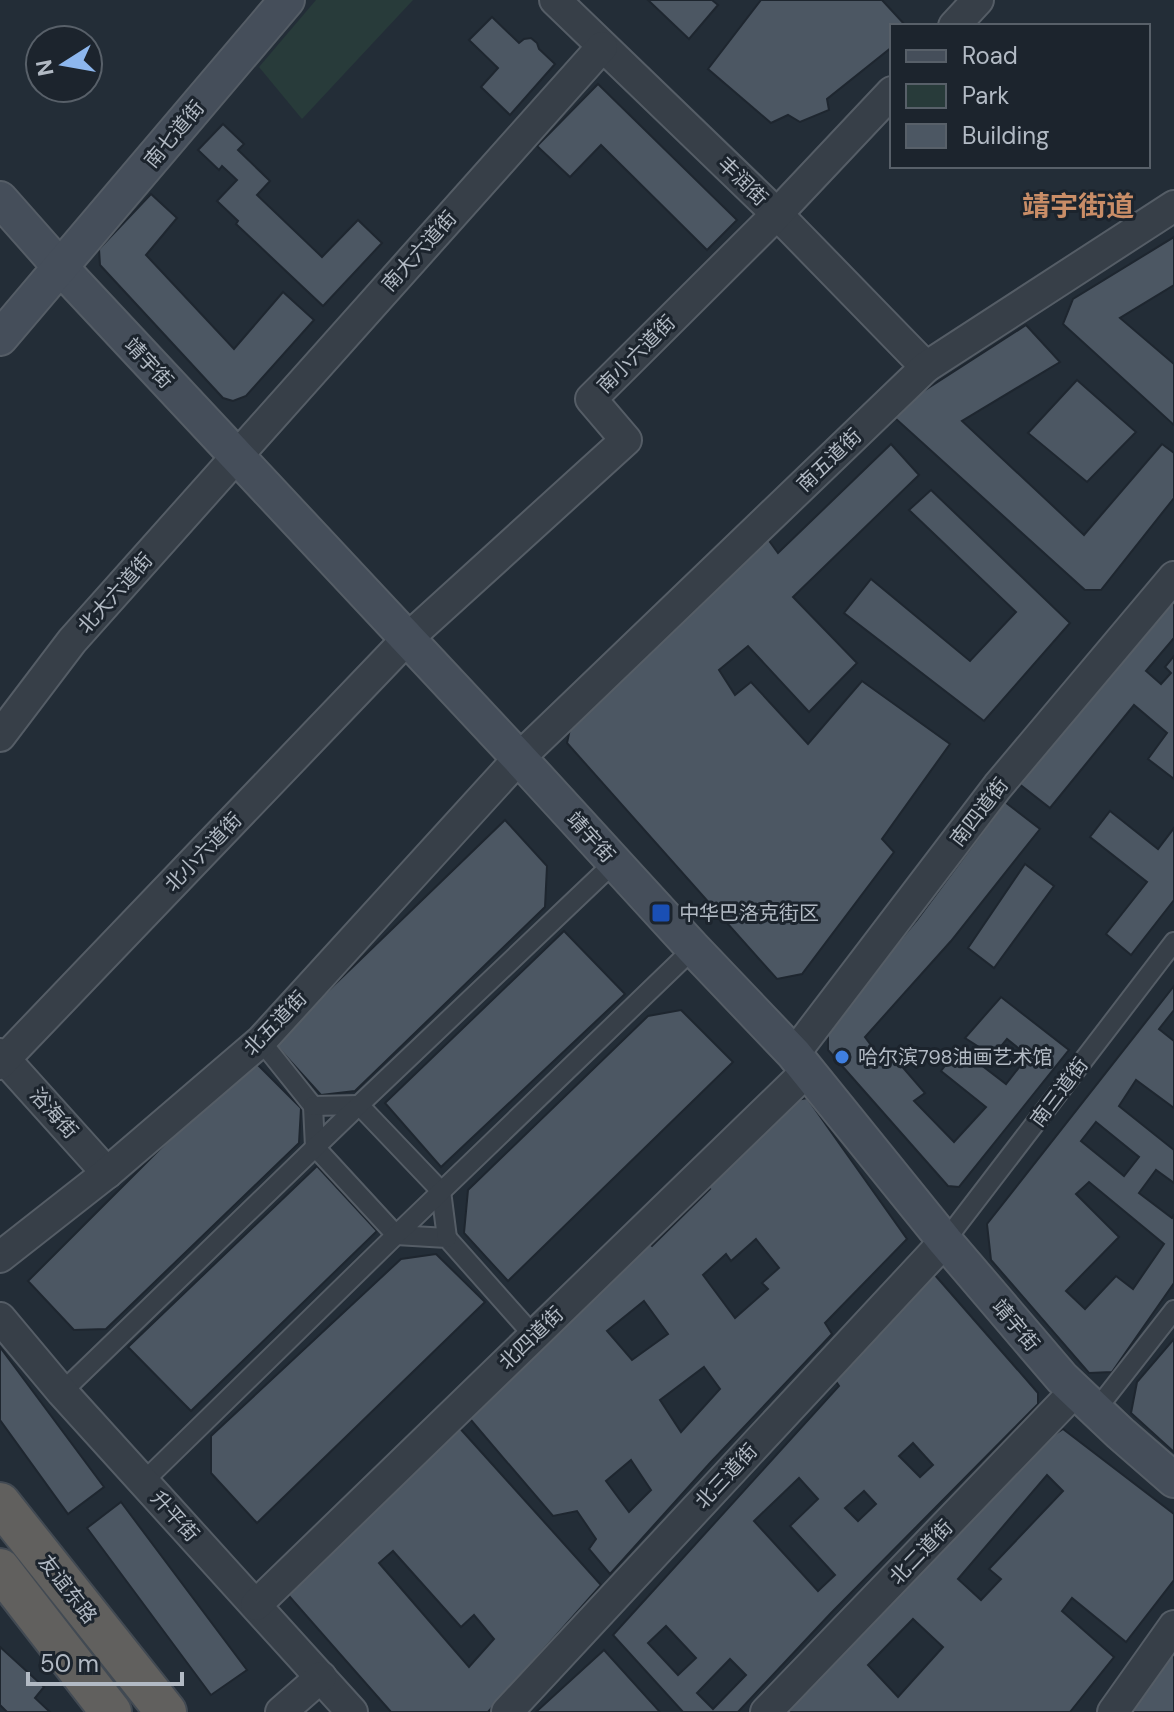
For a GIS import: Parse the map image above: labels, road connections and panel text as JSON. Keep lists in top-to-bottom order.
{
  "streets": {
    "highway": ["友谊东路"],
    "main road": ["南七道街", "靖宇街"],
    "street": [
      "丰润街",
      "南大六道街",
      "南小六道街",
      "南五道街",
      "北大六道街",
      "南四道街",
      "北小六道街",
      "北五道街",
      "南三道街",
      "浴海街",
      "北四道街",
      "北三道街",
      "升平街",
      "北二道街"
    ]
  },
  "crossings": [
    ["南七道街", "靖宇街"],
    ["丰润街", "南大六道街"],
    ["丰润街", "南小六道街"],
    ["丰润街", "南五道街"],
    ["南大六道街", "靖宇街"],
    ["南大六道街", "北大六道街"],
    ["南小六道街", "靖宇街"],
    ["南小六道街", "北小六道街"],
    ["靖宇街", "南五道街"],
    ["靖宇街", "北大六道街"],
    ["靖宇街", "南四道街"],
    ["靖宇街", "北小六道街"],
    ["靖宇街", "北五道街"],
    ["靖宇街", "南三道街"],
    ["靖宇街", "北四道街"],
    ["靖宇街", "北三道街"],
    ["靖宇街", "北二道街"],
    ["南五道街", "北五道街"],
    ["南四道街", "北四道街"],
    ["北小六道街", "浴海街"],
    ["北五道街", "浴海街"],
    ["南三道街", "北三道街"],
    ["北四道街", "升平街"]
  ],
  "districts": ["靖宇街道"],
  "places": {
    "transit": ["中华巴洛克街区"],
    "other": ["哈尔滨798油画艺术馆"]
  },
  "legend": ["Road", "Park", "Building"],
  "scale_bar": "50 m",
  "north": "left"
}
